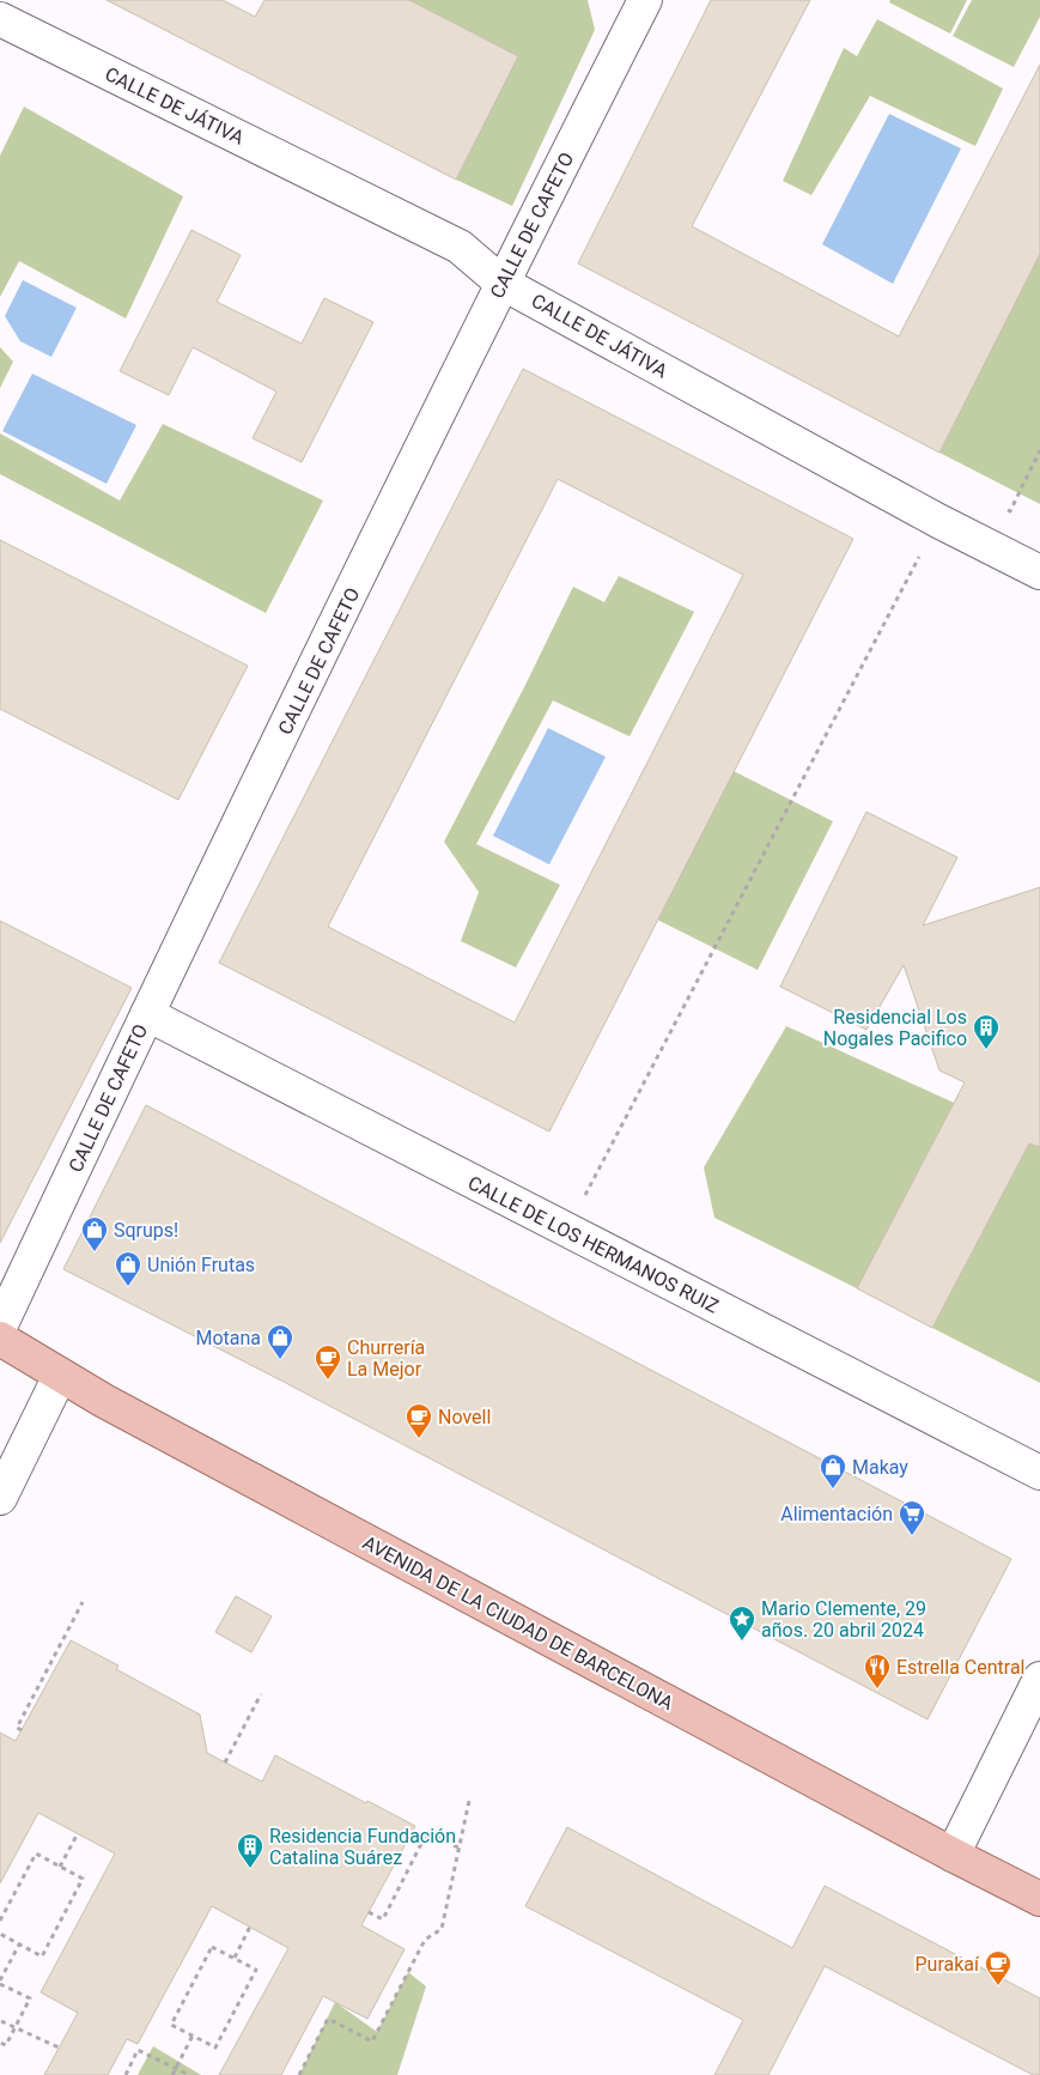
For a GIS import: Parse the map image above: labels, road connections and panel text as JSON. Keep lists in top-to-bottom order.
{
  "streets": {
    "main road": ["AVENIDA DE LA CIUDAD DE BARCELONA"],
    "street": ["CALLE DE JÁTIVA", "CALLE DE CAFETO", "CALLE DE LOS HERMANOS RUIZ"]
  },
  "crossings": [
    ["CALLE DE JÁTIVA", "CALLE DE CAFETO"],
    ["CALLE DE CAFETO", "CALLE DE LOS HERMANOS RUIZ"]
  ],
  "places": {
    "building": ["Residencial Los Nogales Pacifico", "Residencia Fundación Catalina Suárez"],
    "shop": [
      "Sqrups!",
      "Unión Frutas",
      "Motana",
      "Makay"
    ],
    "cafe": ["Churrería La Mejor", "Novell", "Purakaí"],
    "supermarket": ["Alimentación"],
    "place": ["Mario Clemente, 29 años. 20 abril 2024"],
    "restaurant": ["Estrella Central"]
  }
}
